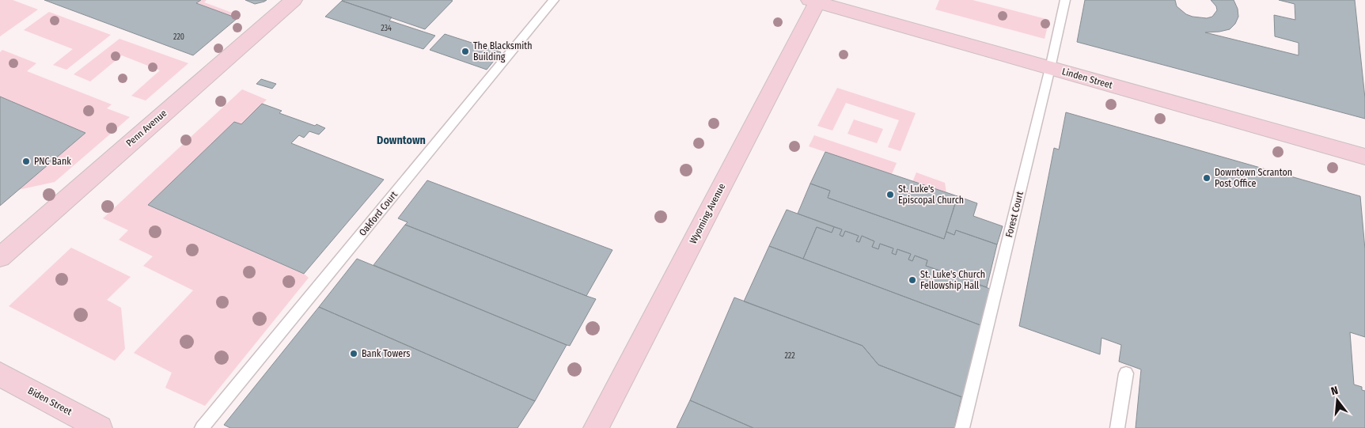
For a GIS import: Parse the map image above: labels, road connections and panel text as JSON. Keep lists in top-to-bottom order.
{
  "streets": {
    "main road": [
      "Linden Street",
      "Penn Avenue",
      "Wyoming Avenue",
      "Biden Street"
    ],
    "lane": ["Oakford Court", "Forest Court"]
  },
  "crossings": [
    ["Linden Street", "Wyoming Avenue"],
    ["Linden Street", "Forest Court"]
  ],
  "districts": ["Downtown"],
  "places": [
    "The Blacksmith Building",
    "PNC Bank",
    "Downtown Scranton Post Office",
    "St. Luke's Episcopal Church",
    "St. Luke's Church Fellowship Hall",
    "Bank Towers"
  ],
  "house_numbers": ["234", "220", "222"],
  "north": "top"
}
